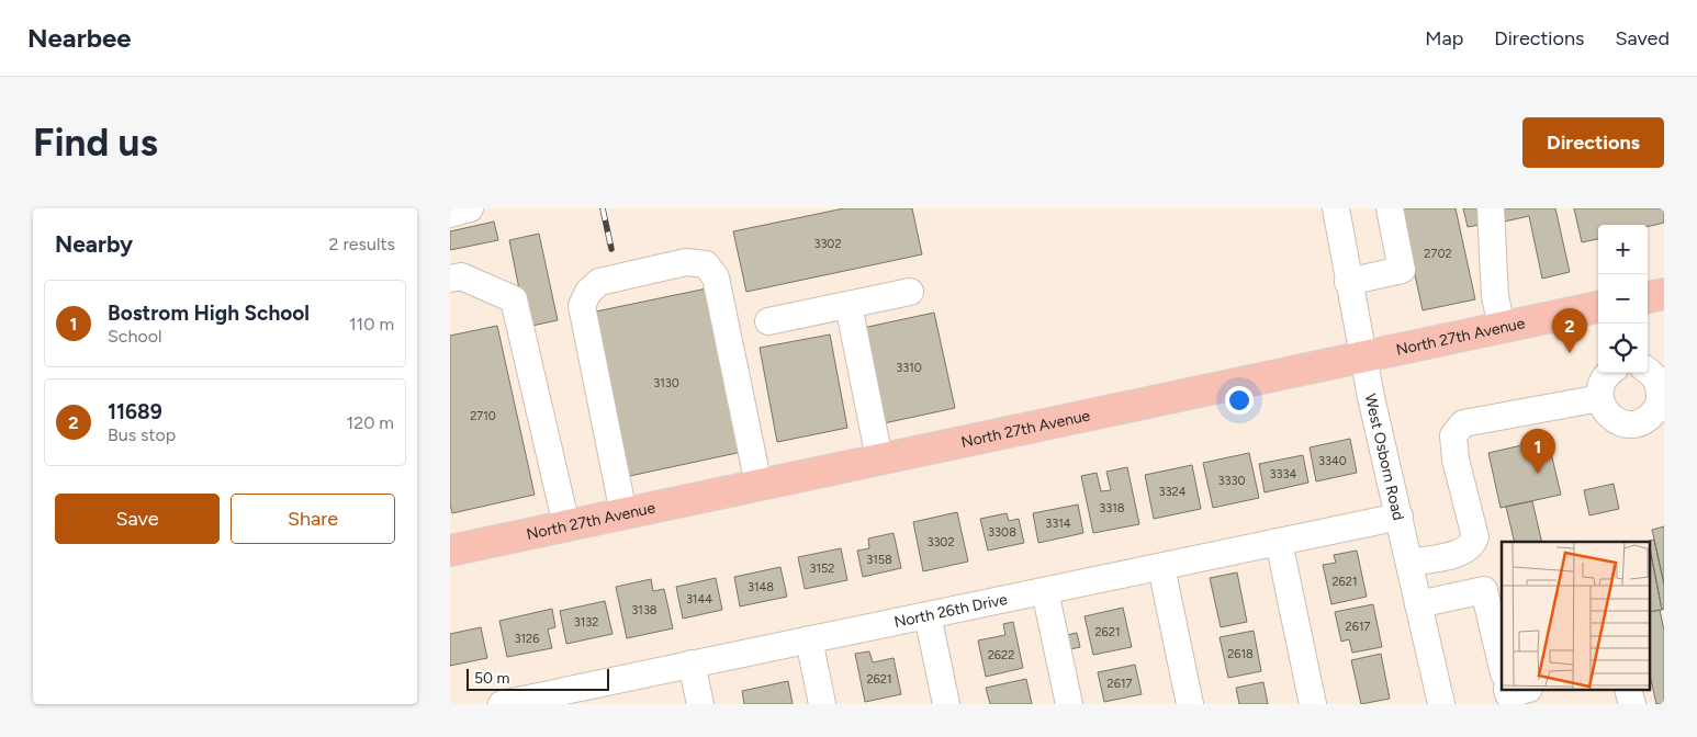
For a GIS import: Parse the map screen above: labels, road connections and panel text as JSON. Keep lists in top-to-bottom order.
{
  "streets": {
    "main road": ["North 27th Avenue"],
    "street": ["West Osborn Road", "North 26th Drive"]
  },
  "crossings": [
    ["North 27th Avenue", "West Osborn Road"],
    ["West Osborn Road", "North 26th Drive"]
  ],
  "house_numbers": [
    "3302",
    "2702",
    "3310",
    "3130",
    "2710",
    "3340",
    "3334",
    "3330",
    "3324",
    "3318",
    "3314",
    "3308",
    "3302",
    "3158",
    "3152",
    "2621",
    "3148",
    "3144",
    "3138",
    "3132",
    "2617",
    "2621",
    "3126",
    "2618",
    "2622",
    "2621",
    "2617"
  ],
  "scale_bar": "50 m",
  "page": {
    "header": "Nearbee",
    "nav": ["Map", "Directions", "Saved"],
    "buttons": [
      "Directions",
      ["Save", "Share"]
    ],
    "title": "Find us",
    "heading": ["Nearby", "2 results"],
    "map_buttons": ["+", "−"],
    "list": [
      {
        "mark": "1",
        "name": "Bostrom High School",
        "note": "School",
        "value": "110 m"
      },
      {
        "mark": "2",
        "name": "11689",
        "note": "Bus stop",
        "value": "120 m"
      }
    ],
    "pins": ["2", "1"],
    "scale": "50 m"
  }
}
